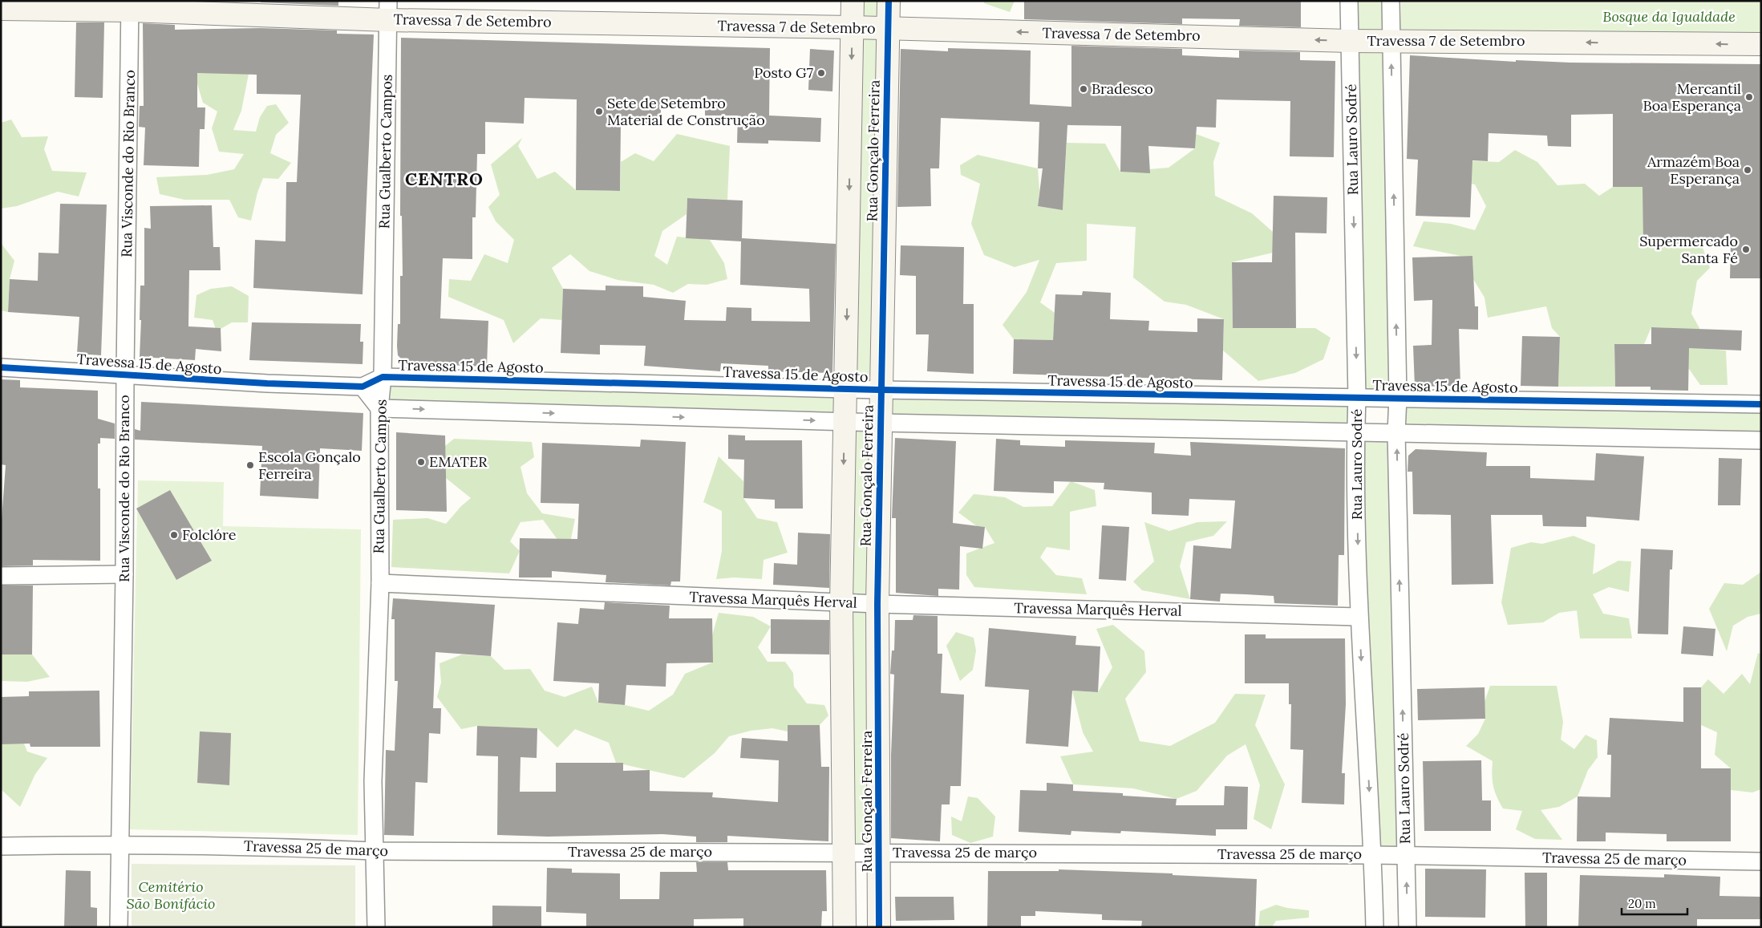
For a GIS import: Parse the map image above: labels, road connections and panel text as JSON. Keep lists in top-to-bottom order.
{
  "streets": {
    "street": [
      "Travessa 7 de Setembro",
      "Rua Lauro Sodré",
      "Rua Gonçalo Ferreira",
      "Rua Gualberto Campos",
      "Rua Visconde do Rio Branco",
      "Travessa 15 de Agosto",
      "Travessa Marquês Herval",
      "Travessa 25 de março"
    ]
  },
  "crossings": [
    ["Travessa 7 de Setembro", "Rua Lauro Sodré"],
    ["Travessa 7 de Setembro", "Rua Gonçalo Ferreira"],
    ["Travessa 7 de Setembro", "Rua Gualberto Campos"],
    ["Travessa 7 de Setembro", "Rua Visconde do Rio Branco"],
    ["Rua Lauro Sodré", "Travessa 15 de Agosto"],
    ["Rua Lauro Sodré", "Travessa Marquês Herval"],
    ["Rua Lauro Sodré", "Travessa 25 de março"],
    ["Rua Gonçalo Ferreira", "Travessa 15 de Agosto"],
    ["Rua Gonçalo Ferreira", "Travessa Marquês Herval"],
    ["Rua Gonçalo Ferreira", "Travessa 25 de março"],
    ["Rua Gualberto Campos", "Travessa 15 de Agosto"],
    ["Rua Gualberto Campos", "Travessa Marquês Herval"],
    ["Rua Gualberto Campos", "Travessa 25 de março"],
    ["Rua Visconde do Rio Branco", "Travessa 15 de Agosto"],
    ["Rua Visconde do Rio Branco", "Travessa 25 de março"]
  ],
  "one_way": ["Travessa 7 de Setembro"],
  "districts": ["CENTRO"],
  "parks": ["Bosque da Igualdade", "Cemitério São Bonifácio"],
  "places": [
    "Posto G7",
    "Bradesco",
    "Mercantil Boa Esperança",
    "Sete de Setembro Material de Construção",
    "Armazém Boa Esperança",
    "Supermercado Santa Fé",
    "EMATER",
    "Escola Gonçalo Ferreira",
    "Folclóre"
  ],
  "scale_bar": "20 m"
}
